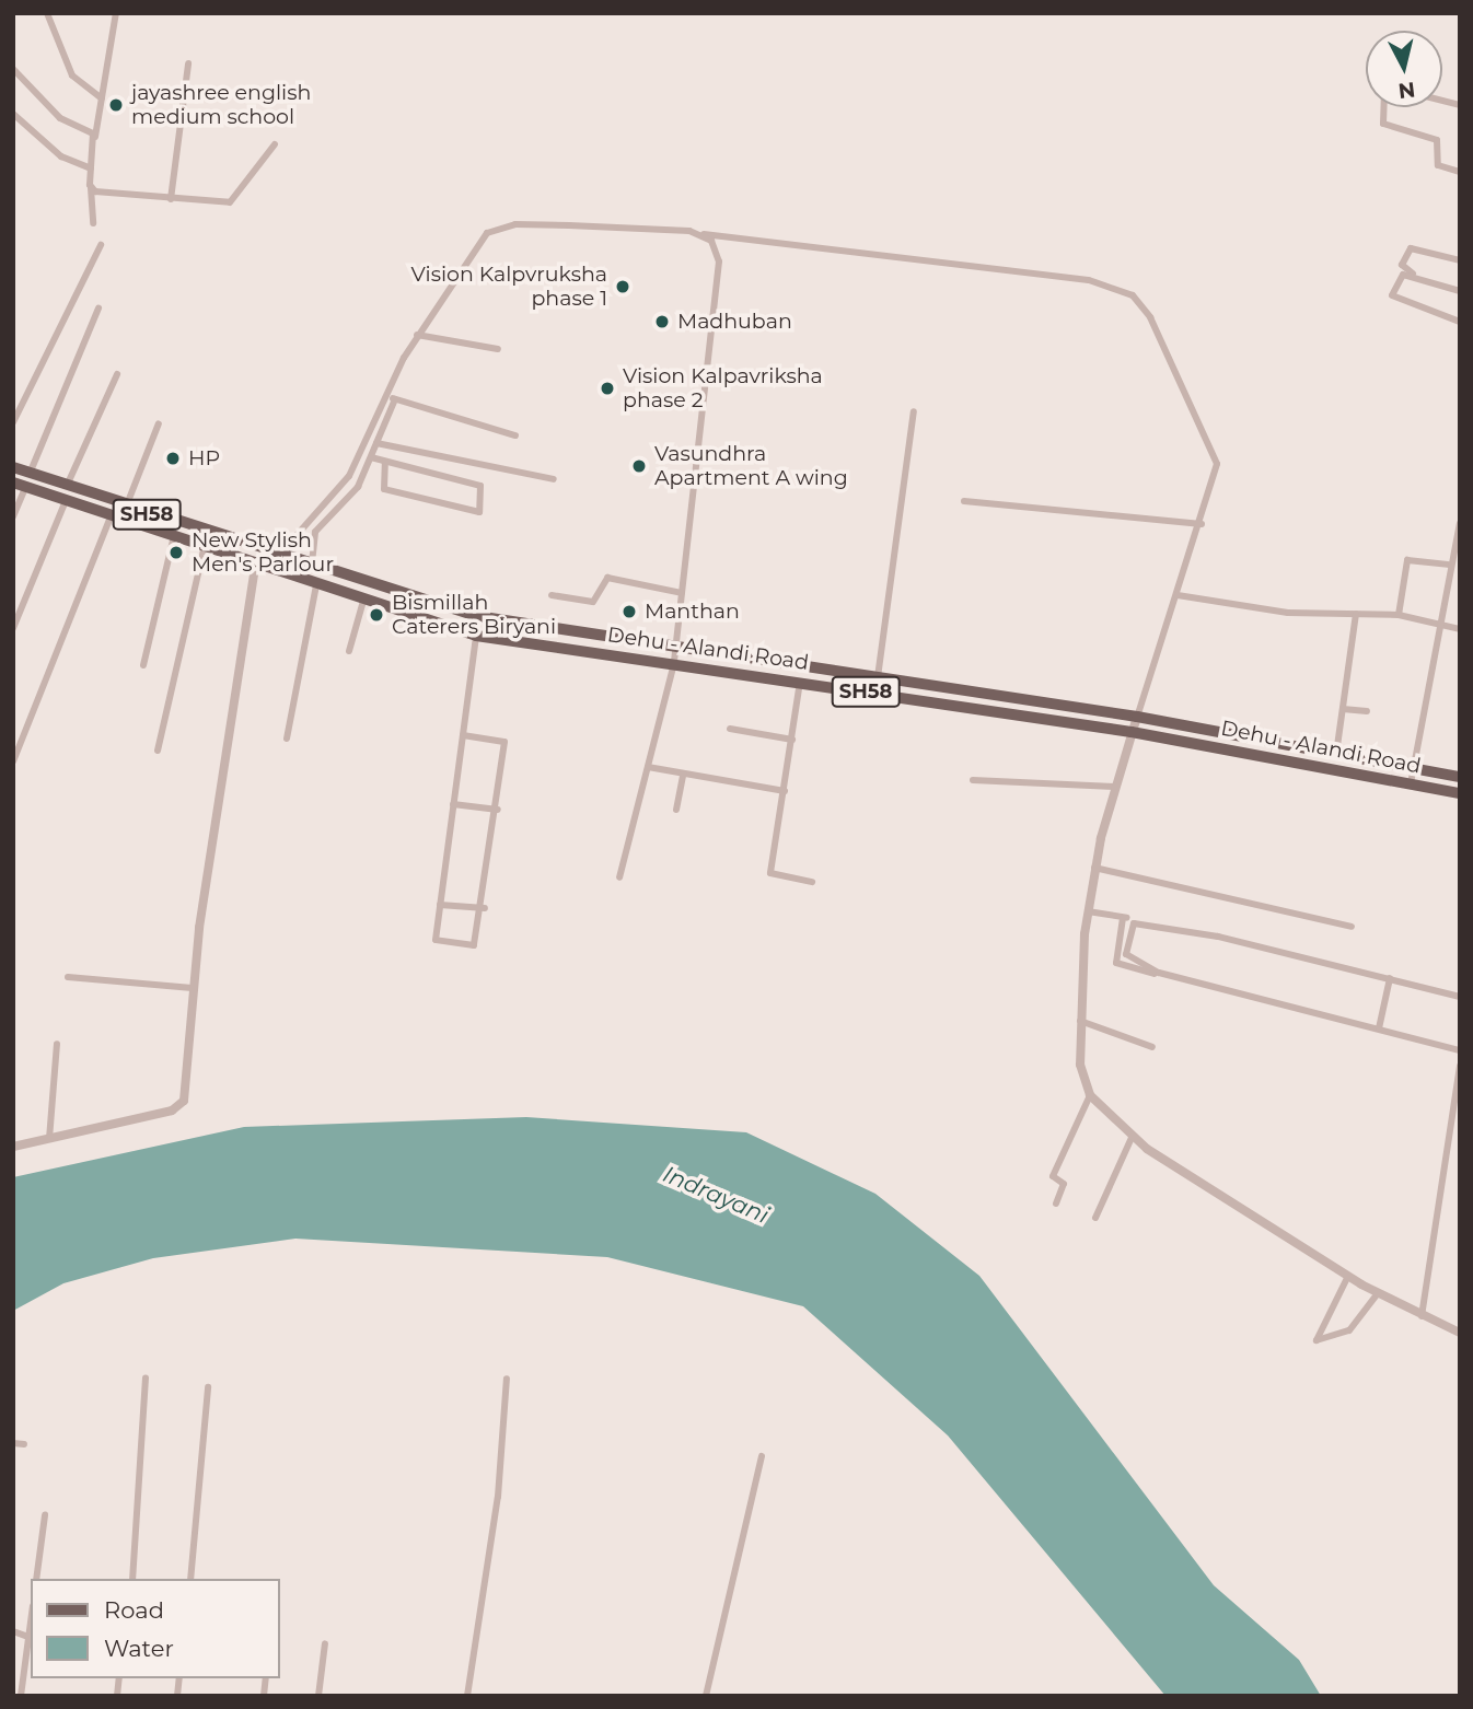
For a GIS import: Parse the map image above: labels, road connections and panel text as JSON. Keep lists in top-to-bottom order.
{
  "streets": {
    "main road": ["SH58", "Dehu - Alandi Road"]
  },
  "water": ["Indrayani"],
  "places": [
    "jayashree english medium school",
    "Vision Kalpvruksha phase 1",
    "Madhuban",
    "Vision Kalpavriksha phase 2",
    "HP",
    "Vasundhra Apartment A wing",
    "New Stylish Men's Parlour",
    "Manthan",
    "Bismillah Caterers Biryani"
  ],
  "legend": ["Road", "Water"],
  "north": "bottom"
}
